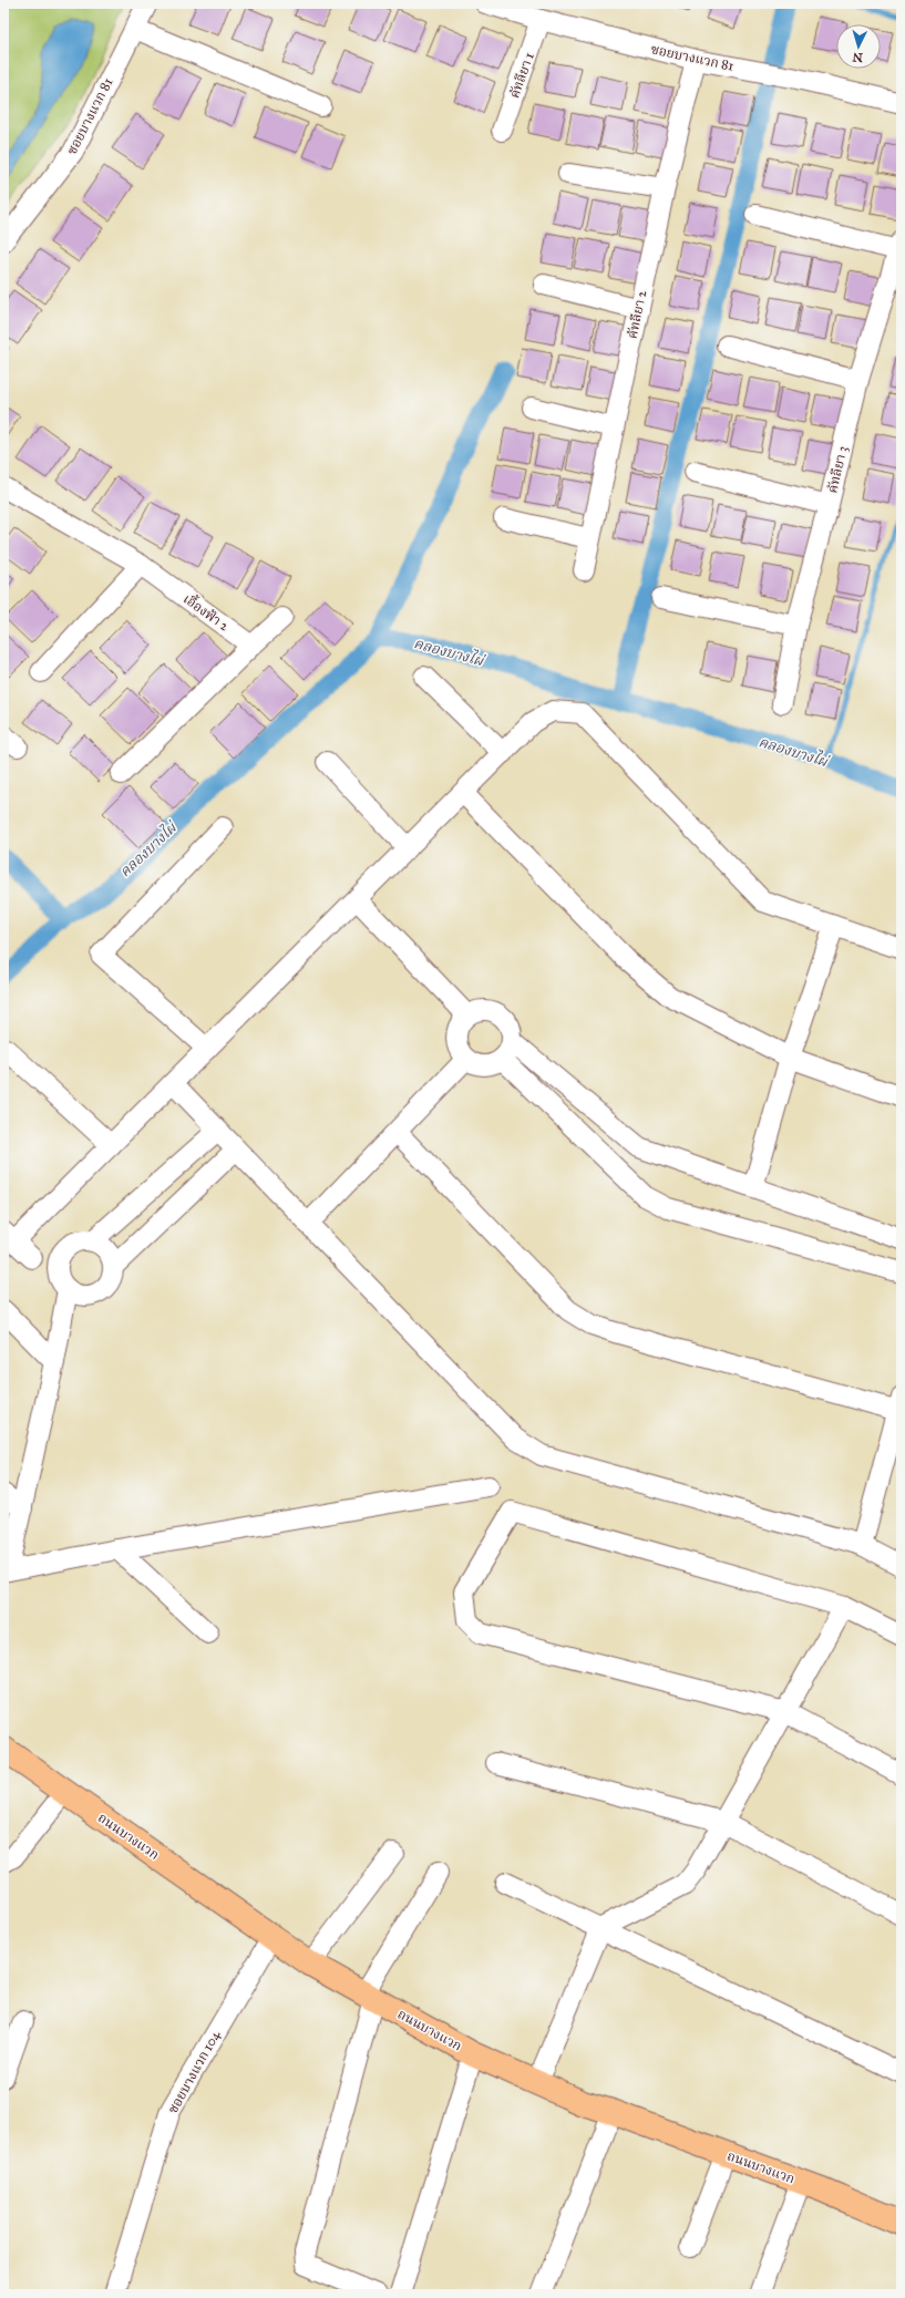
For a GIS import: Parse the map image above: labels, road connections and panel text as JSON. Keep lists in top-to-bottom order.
{
  "streets": {
    "main road": ["ถนนบางแวก"],
    "street": [
      "ซอยบางแวก 81",
      "คัทลียา 1",
      "คัทลียา 2",
      "คัทลียา 3",
      "เอื้องฟ้า 2",
      "ซอยบางแวก 104"
    ]
  },
  "crossings": [
    ["ซอยบางแวก 81", "คัทลียา 1"],
    ["ซอยบางแวก 81", "คัทลียา 2"],
    ["ถนนบางแวก", "ซอยบางแวก 104"]
  ],
  "water": ["คลองบางไผ่"],
  "north": "bottom"
}
